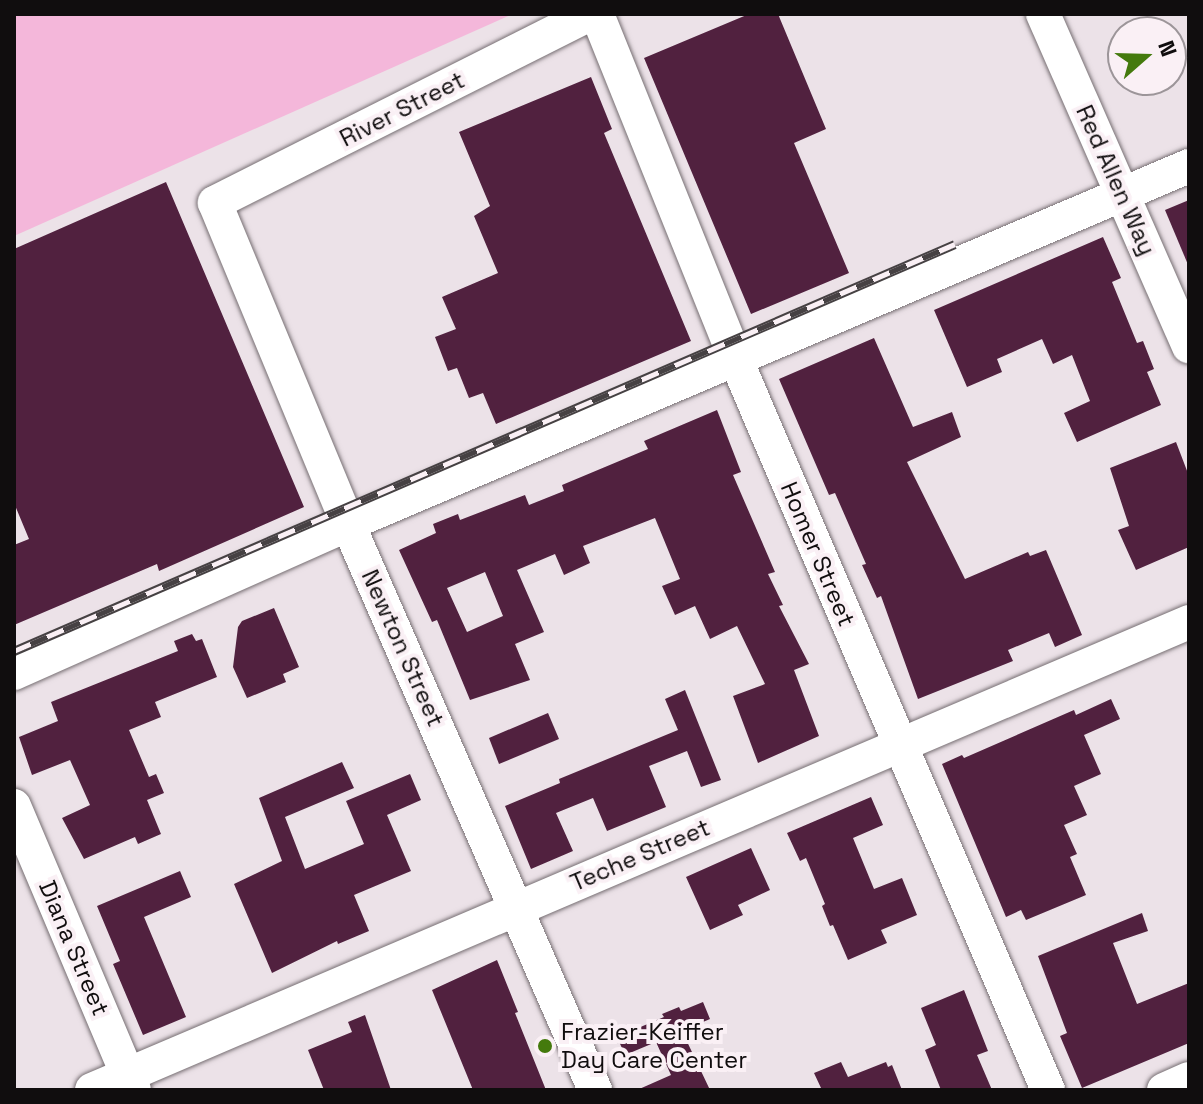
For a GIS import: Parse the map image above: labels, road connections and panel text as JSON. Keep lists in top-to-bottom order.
{
  "streets": {
    "street": [
      "River Street",
      "Red Allen Way",
      "Homer Street",
      "Newton Street",
      "Teche Street",
      "Diana Street"
    ]
  },
  "crossings": [
    ["River Street", "Newton Street"],
    ["Homer Street", "Teche Street"],
    ["Newton Street", "Teche Street"],
    ["Teche Street", "Diana Street"]
  ],
  "places": ["Frazier-Keiffer Day Care Center"],
  "north": "right"
}
